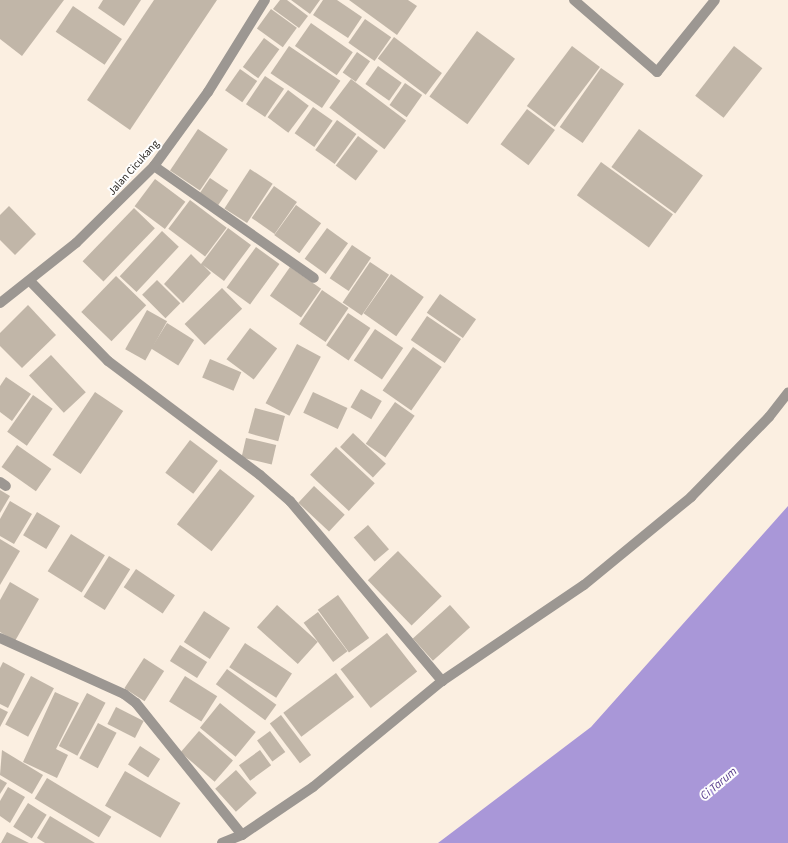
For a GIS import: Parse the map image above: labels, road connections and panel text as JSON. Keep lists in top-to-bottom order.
{
  "streets": {
    "street": ["Jalan Cicukang"]
  },
  "water": ["Ci Tarum"]
}
